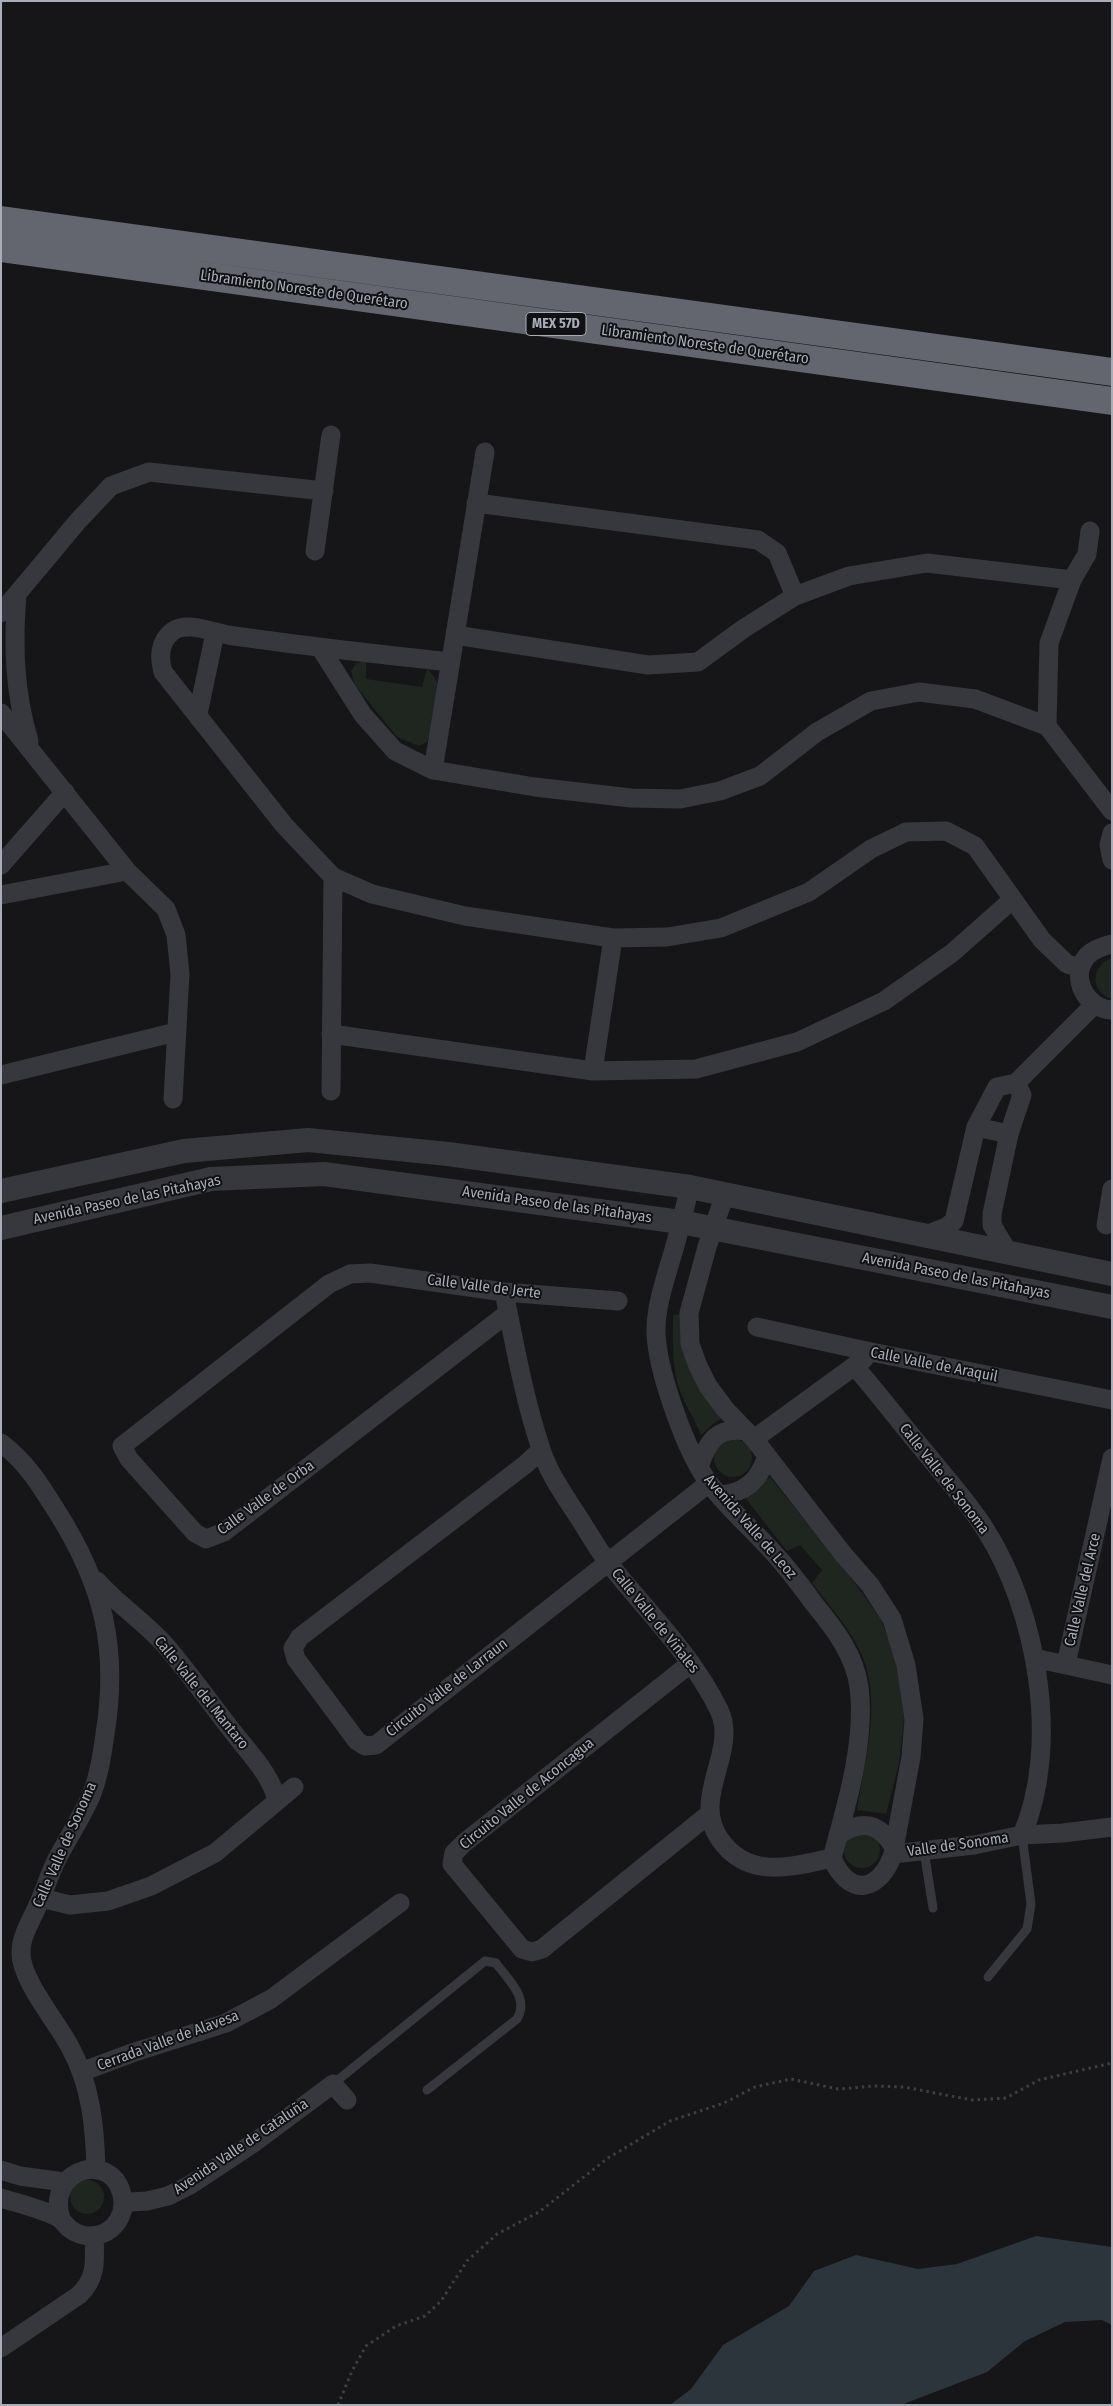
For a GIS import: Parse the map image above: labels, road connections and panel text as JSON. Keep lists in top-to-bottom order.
{
  "streets": {
    "highway": ["Libramiento Noreste de Querétaro", "MEX 57D"],
    "street": [
      "Avenida Paseo de las Pitahayas",
      "Calle Valle de Jerte",
      "Calle Valle de Araquil",
      "Calle Valle de Sonoma",
      "Calle Valle de Orba",
      "Avenida Valle de Leoz",
      "Calle Valle del Arce",
      "Calle Valle de Viñales",
      "Circuito Valle de Larraun",
      "Calle Valle del Mantaro",
      "Circuito Valle de Aconcagua",
      "Valle de Sonoma",
      "Cerrada Valle de Alavesa",
      "Avenida Valle de Cataluña"
    ]
  },
  "crossings": [
    ["Avenida Paseo de las Pitahayas", "Avenida Valle de Leoz"],
    ["Calle Valle de Jerte", "Calle Valle de Orba"],
    ["Calle Valle de Jerte", "Calle Valle de Viñales"],
    ["Calle Valle de Sonoma", "Calle Valle del Mantaro"],
    ["Calle Valle de Sonoma", "Valle de Sonoma"],
    ["Calle Valle de Sonoma", "Cerrada Valle de Alavesa"],
    ["Calle Valle de Sonoma", "Avenida Valle de Cataluña"],
    ["Calle Valle de Orba", "Calle Valle de Viñales"],
    ["Avenida Valle de Leoz", "Circuito Valle de Larraun"],
    ["Avenida Valle de Leoz", "Valle de Sonoma"],
    ["Calle Valle de Viñales", "Circuito Valle de Larraun"],
    ["Calle Valle de Viñales", "Circuito Valle de Aconcagua"]
  ]
}
